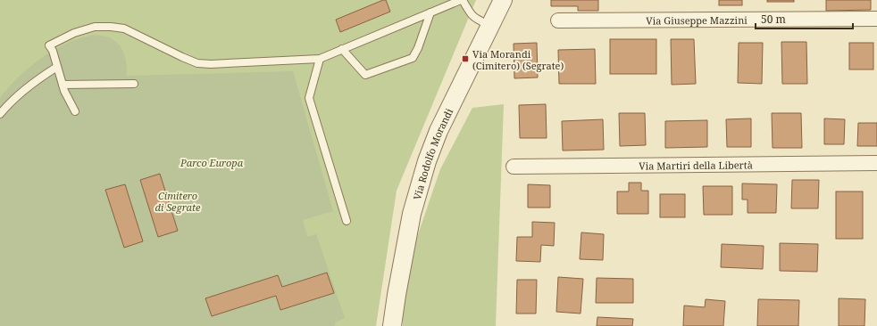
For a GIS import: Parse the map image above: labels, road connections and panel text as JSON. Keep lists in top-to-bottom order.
{
  "streets": {
    "street": ["Via Giuseppe Mazzini", "Via Rodolfo Morandi", "Via Martiri della Libertà"]
  },
  "parks": ["Parco Europa", "Cimitero di Segrate"],
  "places": {
    "transit": ["Via Morandi (Cimitero) (Segrate)"]
  },
  "scale_bar": "50 m"
}
